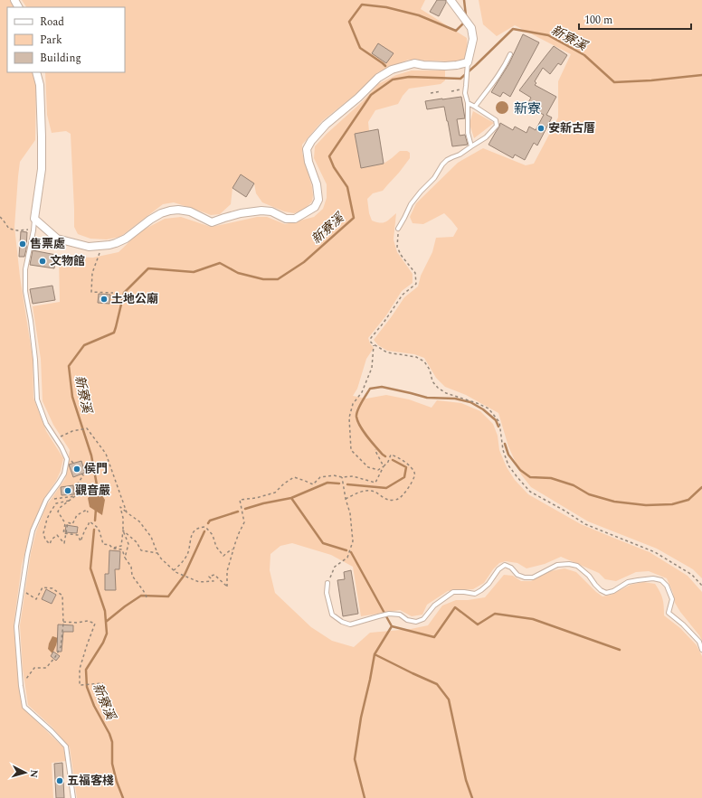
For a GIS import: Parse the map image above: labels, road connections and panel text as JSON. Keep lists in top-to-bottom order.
{
  "districts": ["新寮"],
  "water": ["新寮溪"],
  "places": [
    "安新古厝",
    "售票處",
    "文物館",
    "土地公廟",
    "侯門",
    "觀音嚴",
    "五福客棧"
  ],
  "legend": ["Road", "Park", "Building"],
  "scale_bar": "100 m",
  "north": "right"
}
